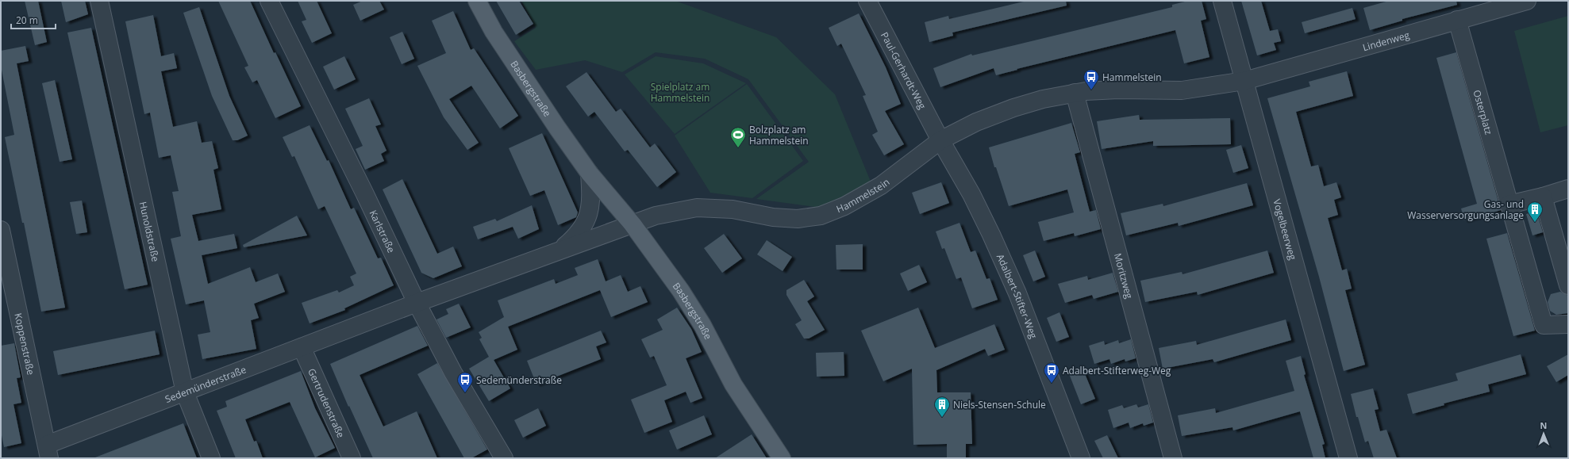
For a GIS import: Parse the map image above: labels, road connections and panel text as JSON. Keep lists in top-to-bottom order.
{
  "streets": {
    "main road": ["Basbergstraße"],
    "street": [
      "Lindenweg",
      "Paul-Gerhardt-Weg",
      "Osterplatz",
      "Hammelstein",
      "Vogelbeerweg",
      "Hunoldstraße",
      "Karlstraße",
      "Moritzweg",
      "Adalbert-Stifter-Weg",
      "Koppenstraße",
      "Sedemünderstraße",
      "Gertrudenstraße"
    ]
  },
  "crossings": [
    ["Lindenweg", "Osterplatz"],
    ["Lindenweg", "Hammelstein"],
    ["Lindenweg", "Vogelbeerweg"],
    ["Paul-Gerhardt-Weg", "Hammelstein"],
    ["Paul-Gerhardt-Weg", "Adalbert-Stifter-Weg"],
    ["Basbergstraße", "Hammelstein"],
    ["Basbergstraße", "Sedemünderstraße"],
    ["Hammelstein", "Vogelbeerweg"],
    ["Hammelstein", "Moritzweg"],
    ["Hammelstein", "Adalbert-Stifter-Weg"],
    ["Hammelstein", "Sedemünderstraße"],
    ["Hunoldstraße", "Sedemünderstraße"],
    ["Karlstraße", "Sedemünderstraße"],
    ["Koppenstraße", "Sedemünderstraße"],
    ["Sedemünderstraße", "Gertrudenstraße"]
  ],
  "parks": ["Spielplatz am Hammelstein"],
  "places": {
    "bus stop": ["Hammelstein", "Adalbert-Stifterweg-Weg", "Sedemünderstraße"],
    "sports": ["Bolzplatz am Hammelstein"],
    "building": ["Gas- und Wasserversorgungsanlage", "Niels-Stensen-Schule"]
  },
  "scale_bar": "20 m",
  "north": "top"
}
